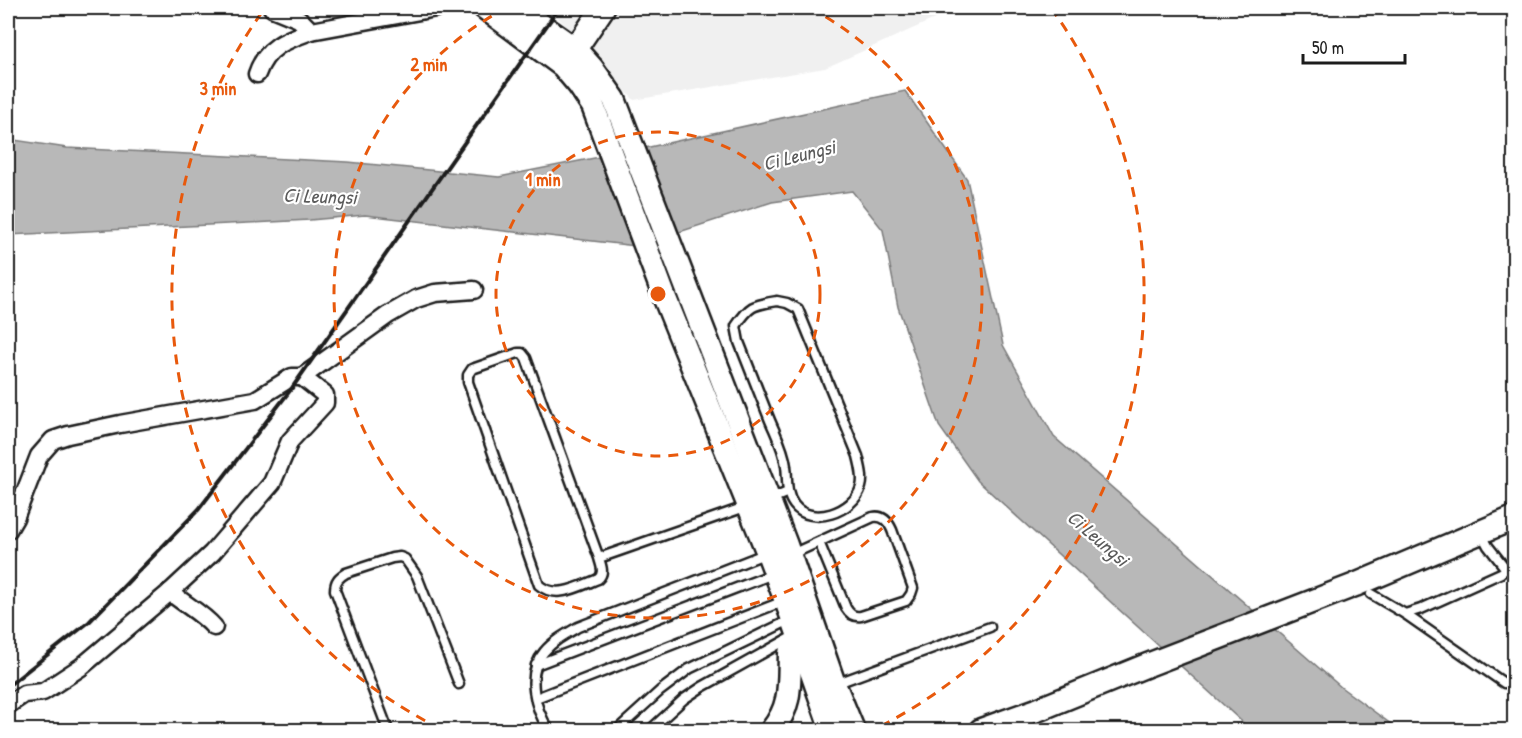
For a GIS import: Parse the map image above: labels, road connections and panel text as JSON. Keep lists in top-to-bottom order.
{
  "water": ["Ci Leungsi"],
  "scale_bar": "50 m",
  "rings": ["2 min", "3 min", "1 min"]
}
